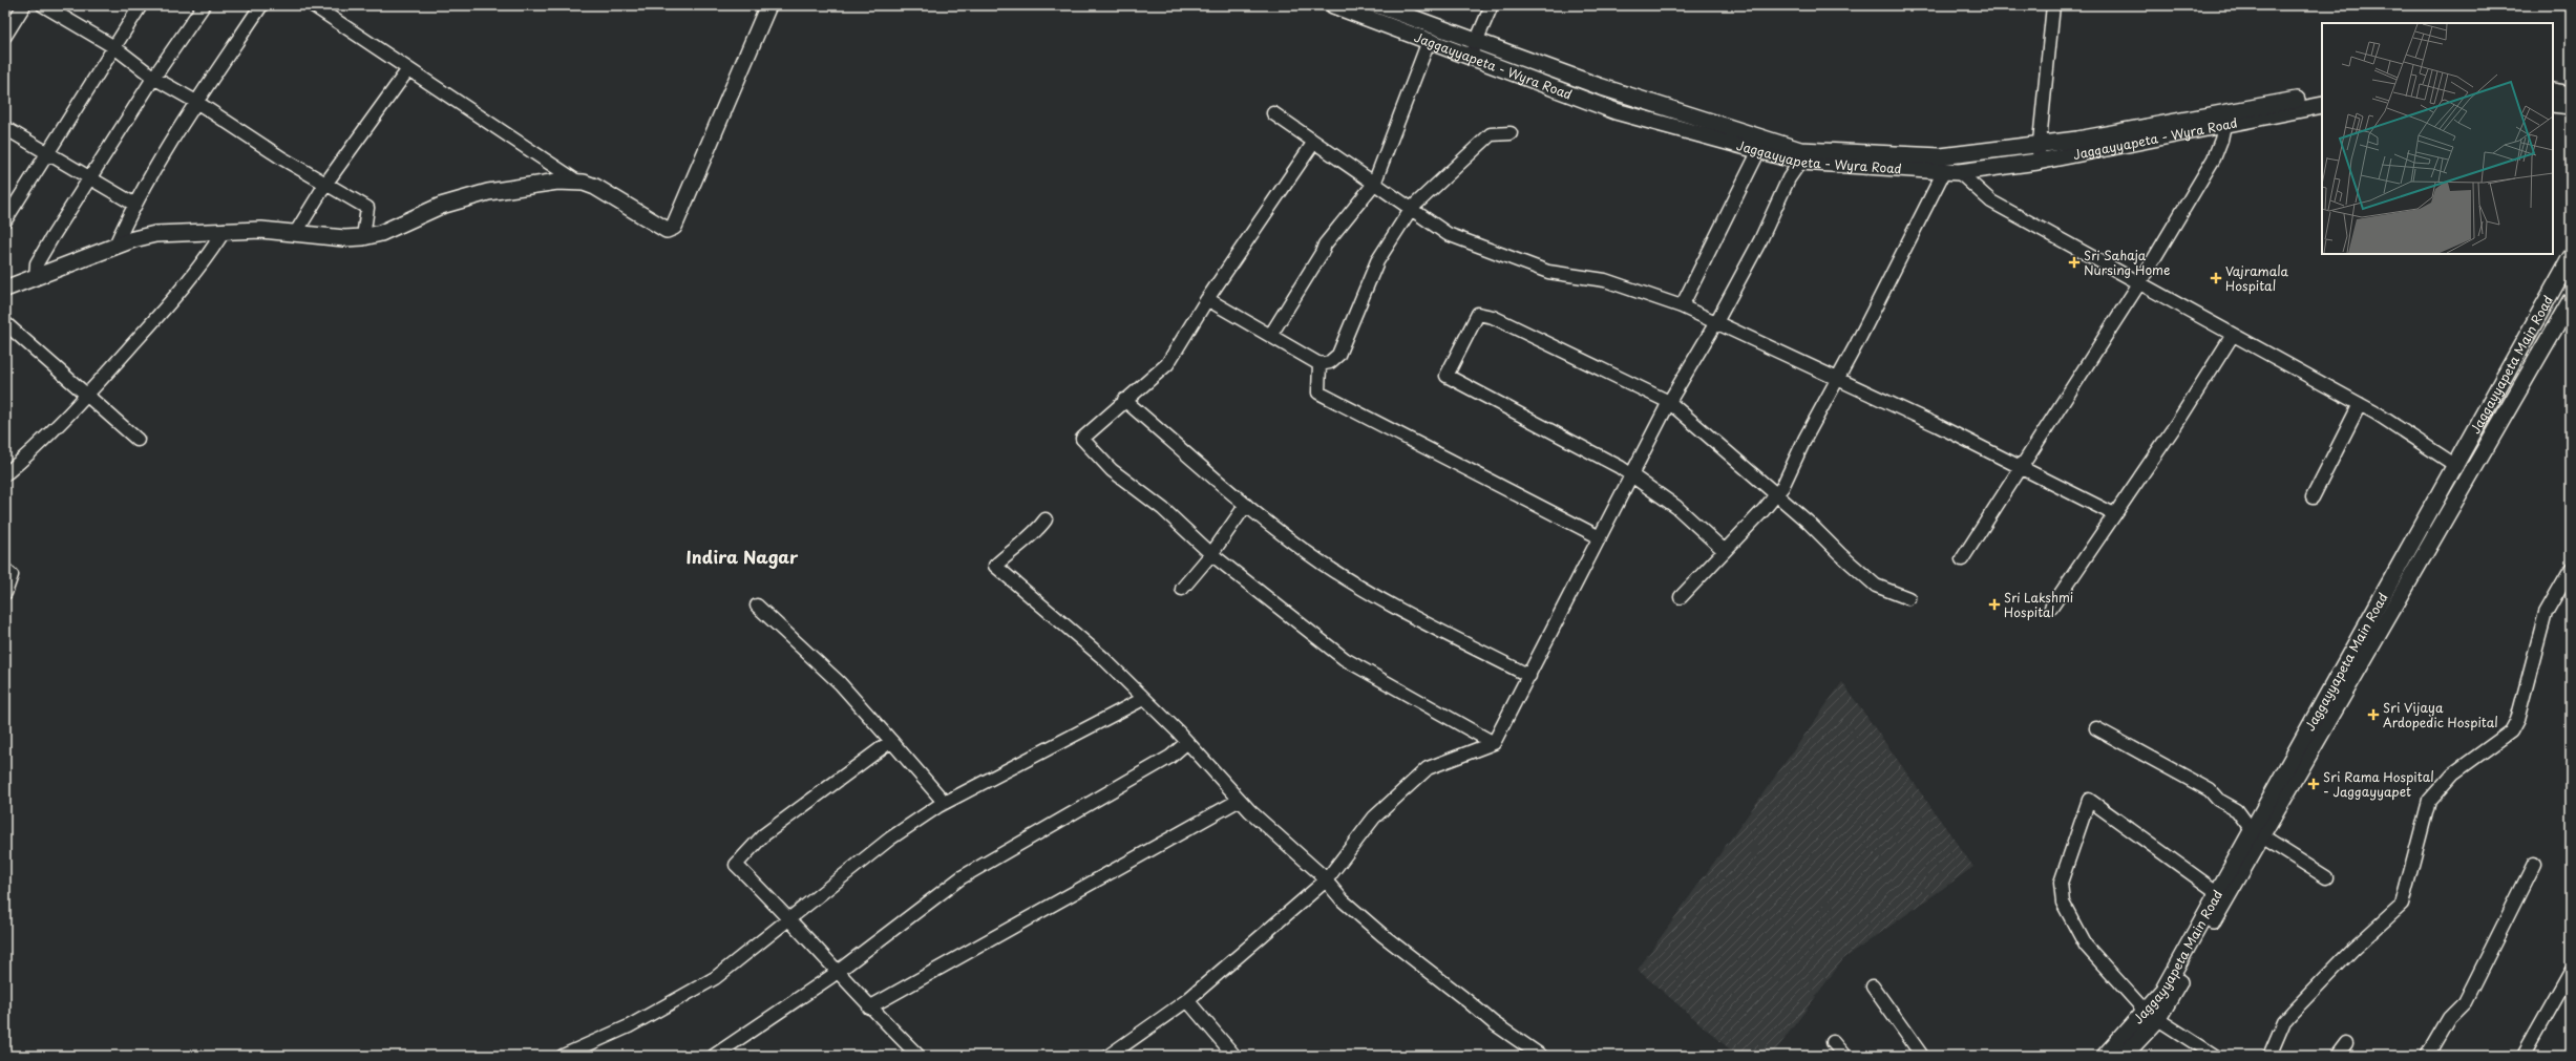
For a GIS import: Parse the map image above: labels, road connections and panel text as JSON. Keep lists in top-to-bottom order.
{
  "streets": {
    "main road": ["Jaggayyapeta - Wyra Road", "Jaggayyapeta Main Road"]
  },
  "districts": ["Indira Nagar"],
  "places": {
    "health": [
      "Sri Sahaja Nursing Home",
      "Vajramala Hospital",
      "Sri Lakshmi Hospital",
      "Sri Vijaya Ardopedic Hospital",
      "Sri Rama Hospital - Jaggayyapet"
    ]
  }
}
